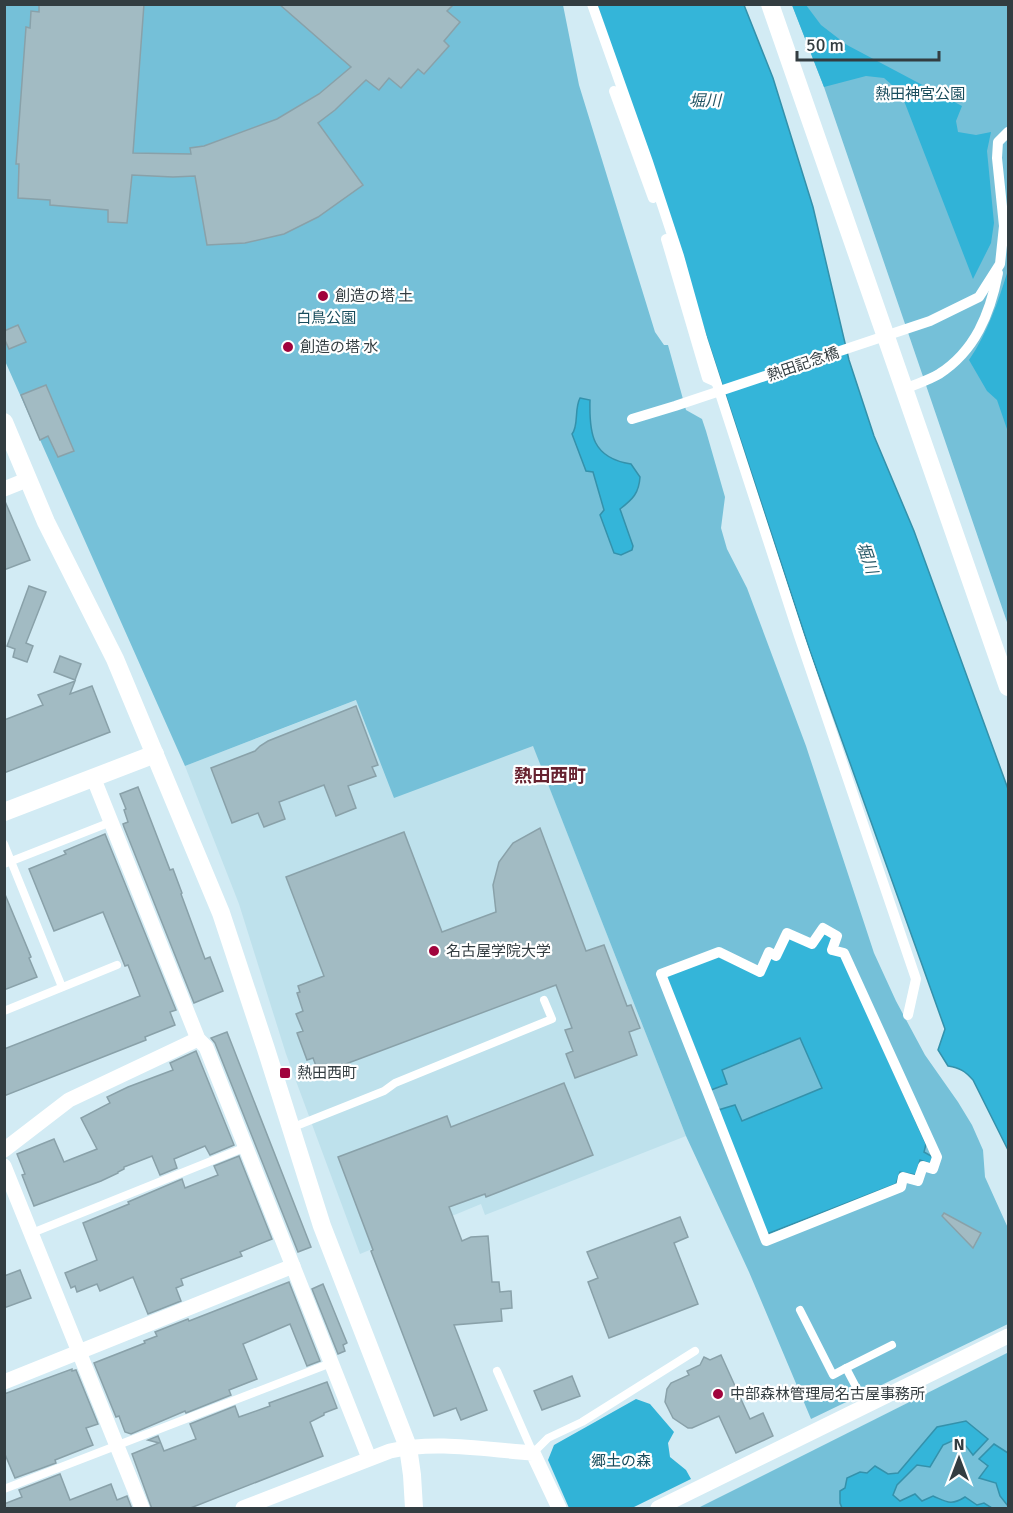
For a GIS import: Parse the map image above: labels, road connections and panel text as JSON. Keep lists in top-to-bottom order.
{
  "streets": {
    "street": ["熱田記念橋"]
  },
  "districts": ["熱田西町"],
  "water": ["堀川"],
  "parks": ["熱田神宮公園", "白鳥公園", "郷土の森"],
  "places": {
    "other": [
      "創造の塔 土",
      "創造の塔 水",
      "名古屋学院大学",
      "中部森林管理局名古屋事務所"
    ],
    "transit": ["熱田西町"]
  },
  "scale_bar": "50 m",
  "north": "top"
}
